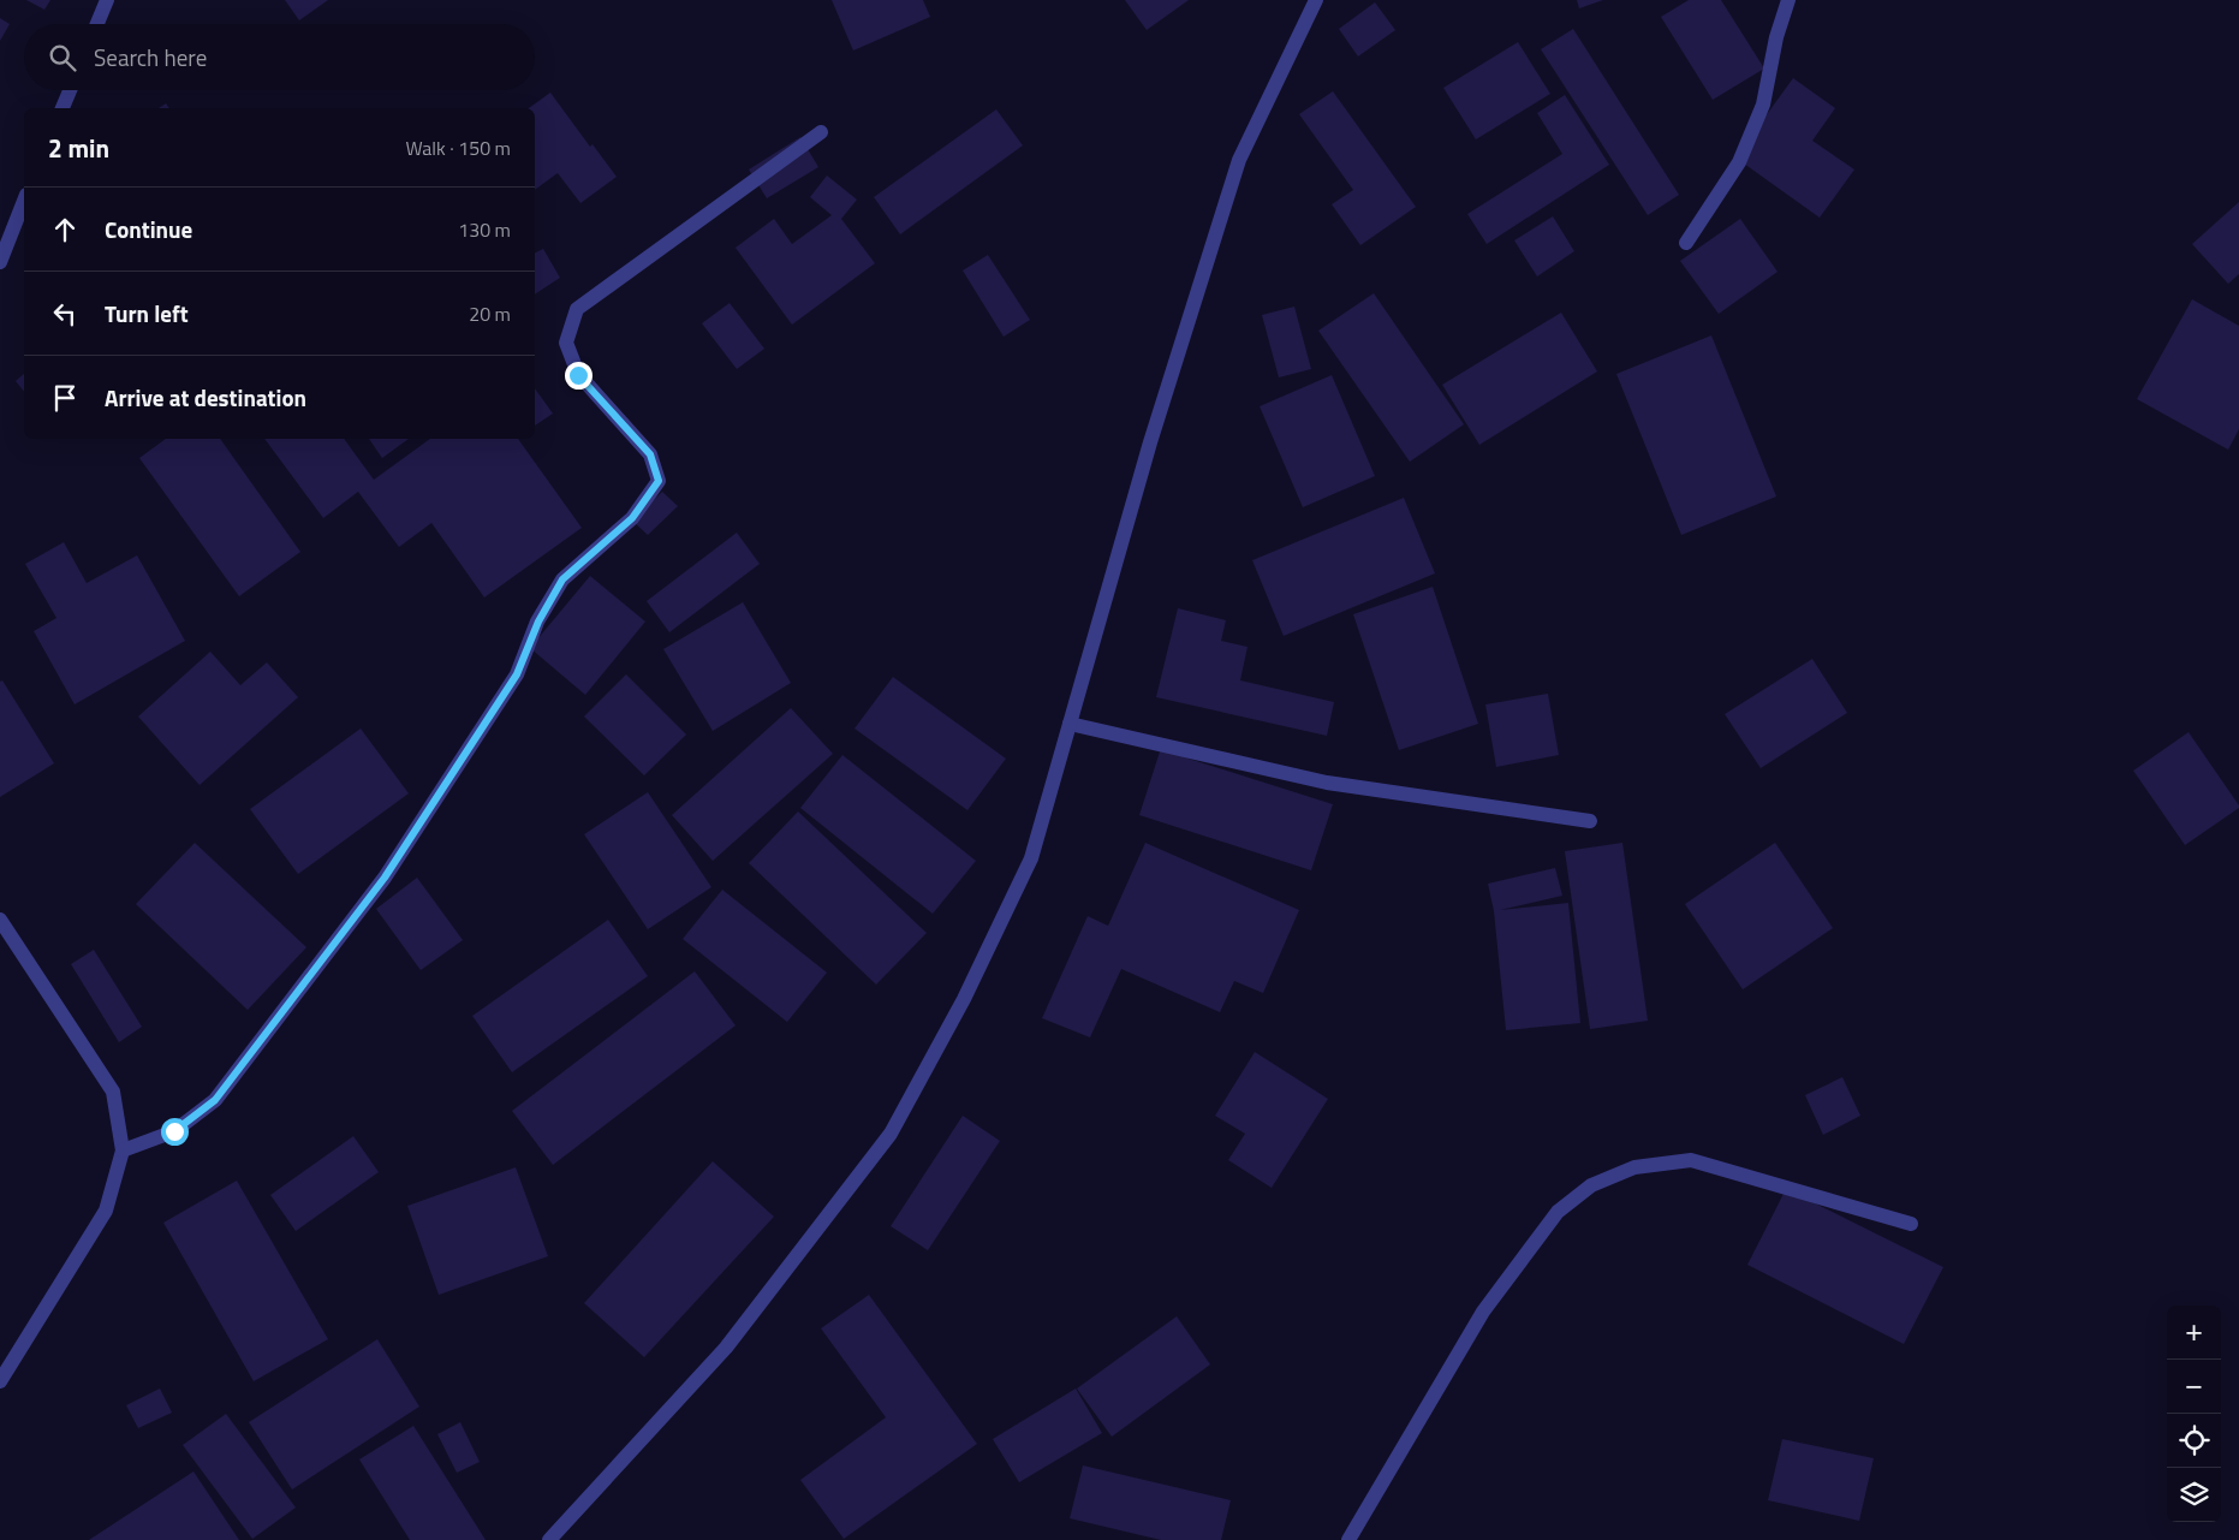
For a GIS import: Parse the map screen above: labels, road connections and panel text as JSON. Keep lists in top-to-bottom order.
{
  "page": {
    "search": "Search here",
    "heading": ["2 min", "Walk · 150 m"],
    "list": [
      ["Continue", "130 m"],
      ["Turn left", "20 m"],
      "Arrive at destination"
    ],
    "map_buttons": ["+", "−"]
  }
}
